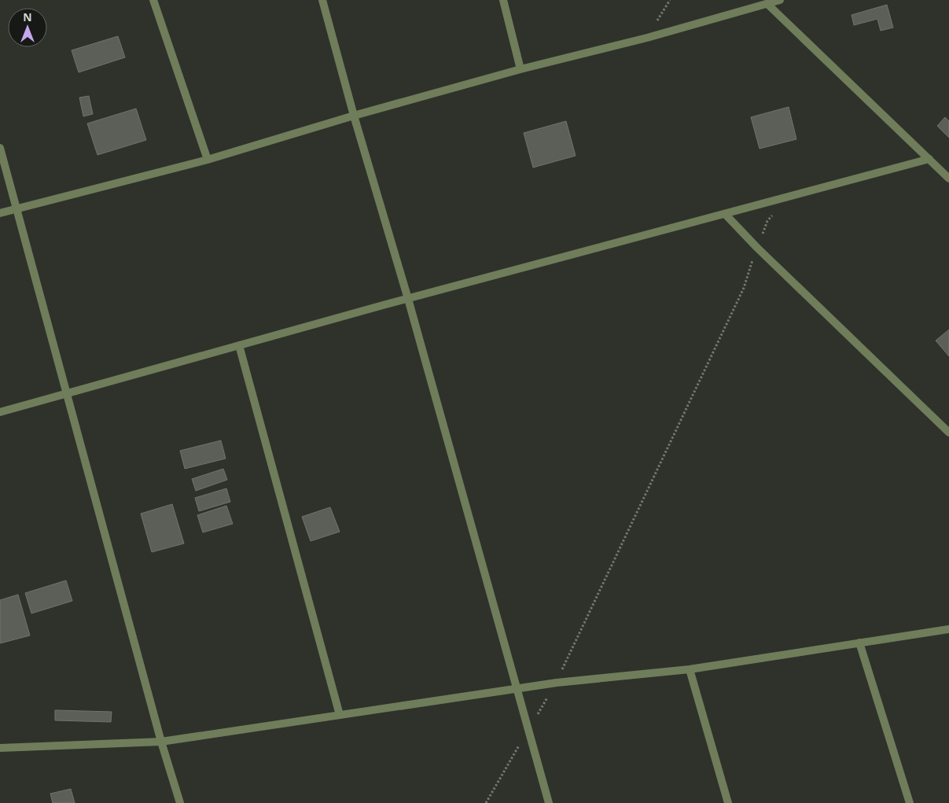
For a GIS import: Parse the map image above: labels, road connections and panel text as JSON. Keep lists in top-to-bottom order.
{
  "north": "top"
}
